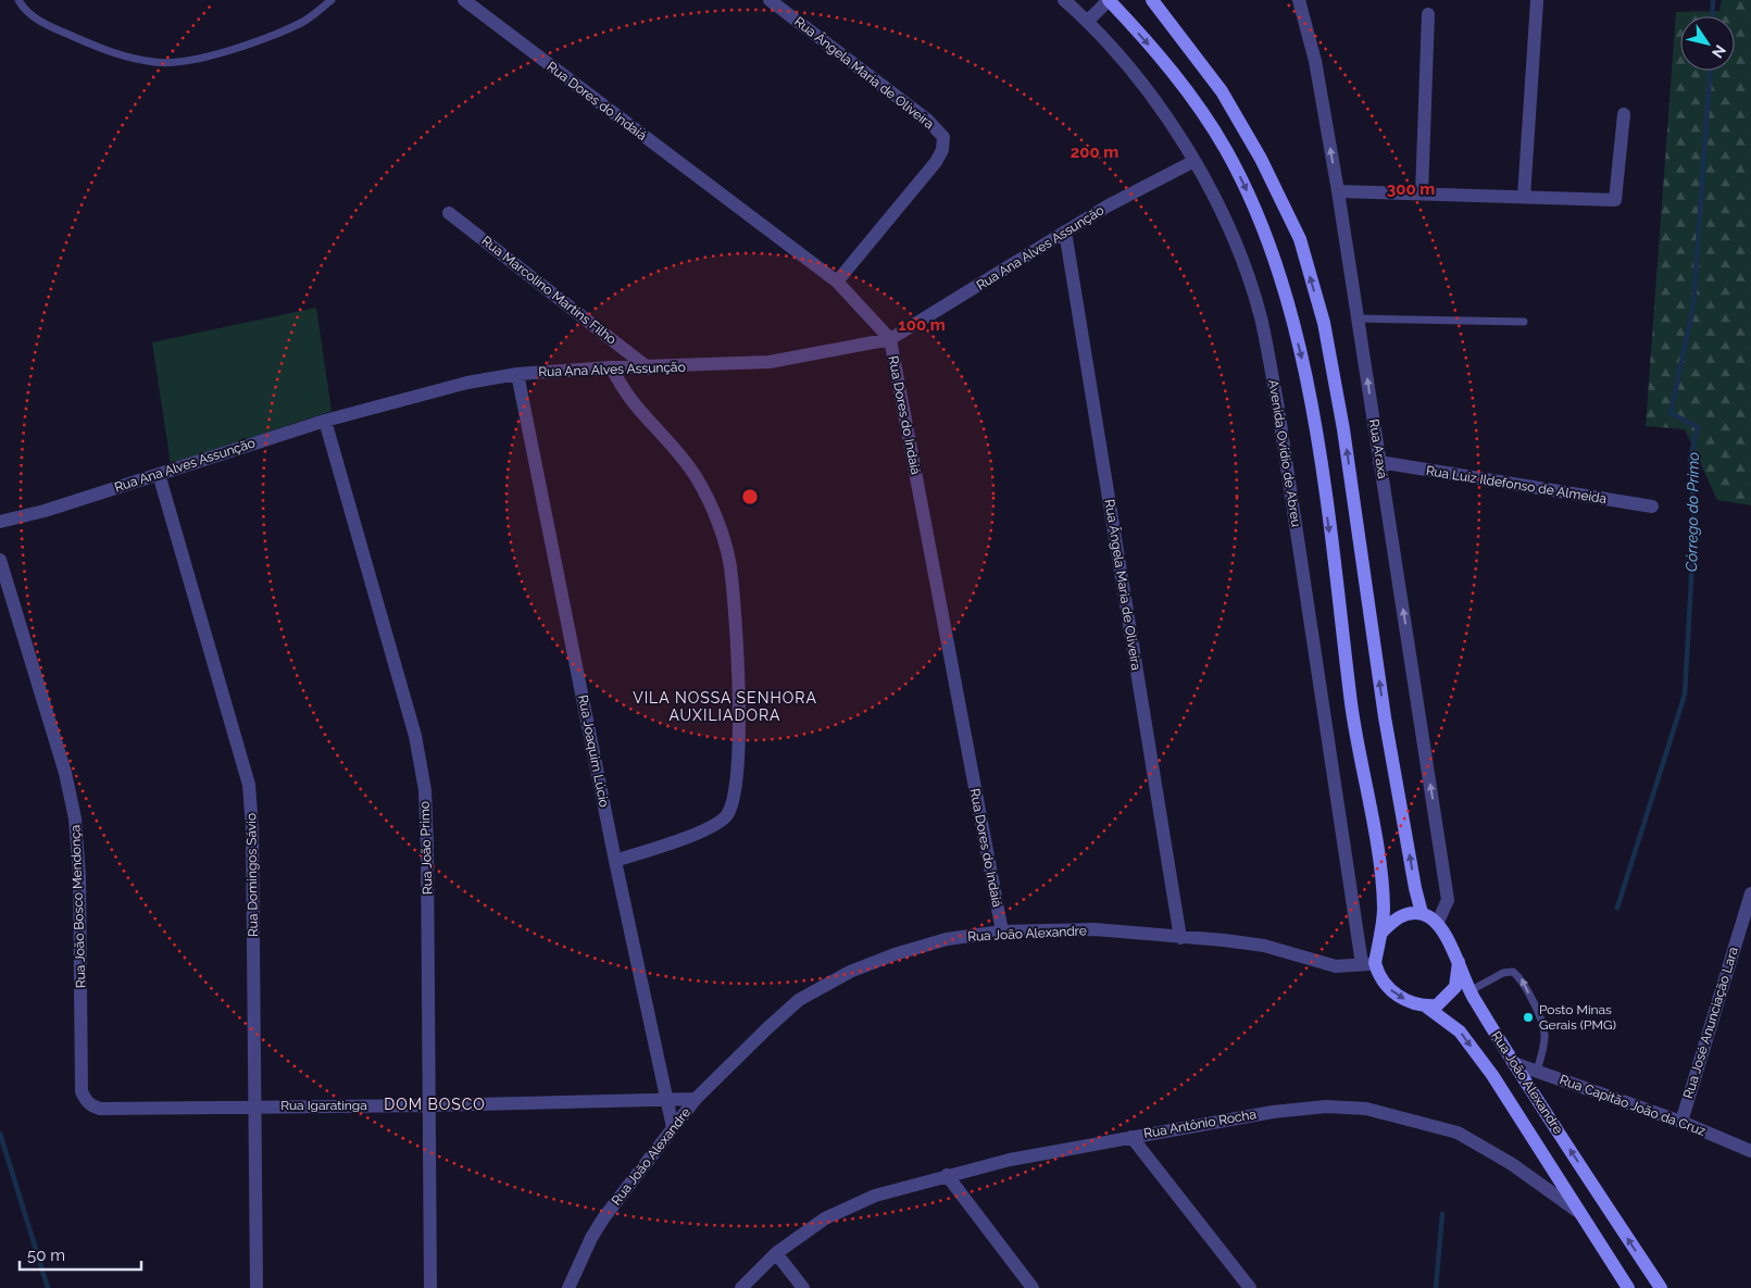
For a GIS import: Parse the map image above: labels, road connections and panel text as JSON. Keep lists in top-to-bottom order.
{
  "streets": {
    "main road": ["Rua João Alexandre", "Rua Antônio Rocha"],
    "street": [
      "Rua Ângela Maria de Oliveira",
      "Rua Dores do Indaiá",
      "Rua Ana Alves Assunção",
      "Rua Marcolino Martins Filho",
      "Rua Araxá",
      "Avenida Ovídio de Abreu",
      "Rua Luiz Ildefonso de Almeida",
      "Rua Joaquim Lúcio",
      "Rua João Primo",
      "Rua Domingos Sávio",
      "Rua João Bosco Mendonça",
      "Rua José Anunciação Lara",
      "Rua Igaratinga",
      "Rua Capitão João da Cruz"
    ]
  },
  "crossings": [
    ["Rua Ângela Maria de Oliveira", "Rua Dores do Indaiá"],
    ["Rua Ângela Maria de Oliveira", "Rua Ana Alves Assunção"],
    ["Rua Ângela Maria de Oliveira", "Rua João Alexandre"],
    ["Rua Dores do Indaiá", "Rua Ana Alves Assunção"],
    ["Rua Dores do Indaiá", "Rua João Alexandre"],
    ["Rua Ana Alves Assunção", "Rua Marcolino Martins Filho"],
    ["Rua Ana Alves Assunção", "Avenida Ovídio de Abreu"],
    ["Rua Ana Alves Assunção", "Rua Joaquim Lúcio"],
    ["Rua Ana Alves Assunção", "Rua João Primo"],
    ["Rua Ana Alves Assunção", "Rua Domingos Sávio"],
    ["Rua Araxá", "Avenida Ovídio de Abreu"],
    ["Rua Araxá", "Rua Luiz Ildefonso de Almeida"],
    ["Rua Araxá", "Rua João Alexandre"],
    ["Avenida Ovídio de Abreu", "Rua João Alexandre"],
    ["Rua Joaquim Lúcio", "Rua João Alexandre"],
    ["Rua Joaquim Lúcio", "Rua Igaratinga"],
    ["Rua João Primo", "Rua Igaratinga"],
    ["Rua Domingos Sávio", "Rua Igaratinga"],
    ["Rua João Bosco Mendonça", "Rua Igaratinga"],
    ["Rua João Alexandre", "Rua Igaratinga"],
    ["Rua João Alexandre", "Rua Capitão João da Cruz"],
    ["Rua João Alexandre", "Rua Antônio Rocha"],
    ["Rua José Anunciação Lara", "Rua Capitão João da Cruz"]
  ],
  "one_way": ["Rua Araxá"],
  "districts": ["VILA NOSSA SENHORA AUXILIADORA", "DOM BOSCO"],
  "water": ["Córrego do Primo"],
  "places": ["Posto Minas Gerais (PMG)"],
  "scale_bar": "50 m",
  "north": "bottom right",
  "rings": ["200 m", "300 m", "100 m"]
}
